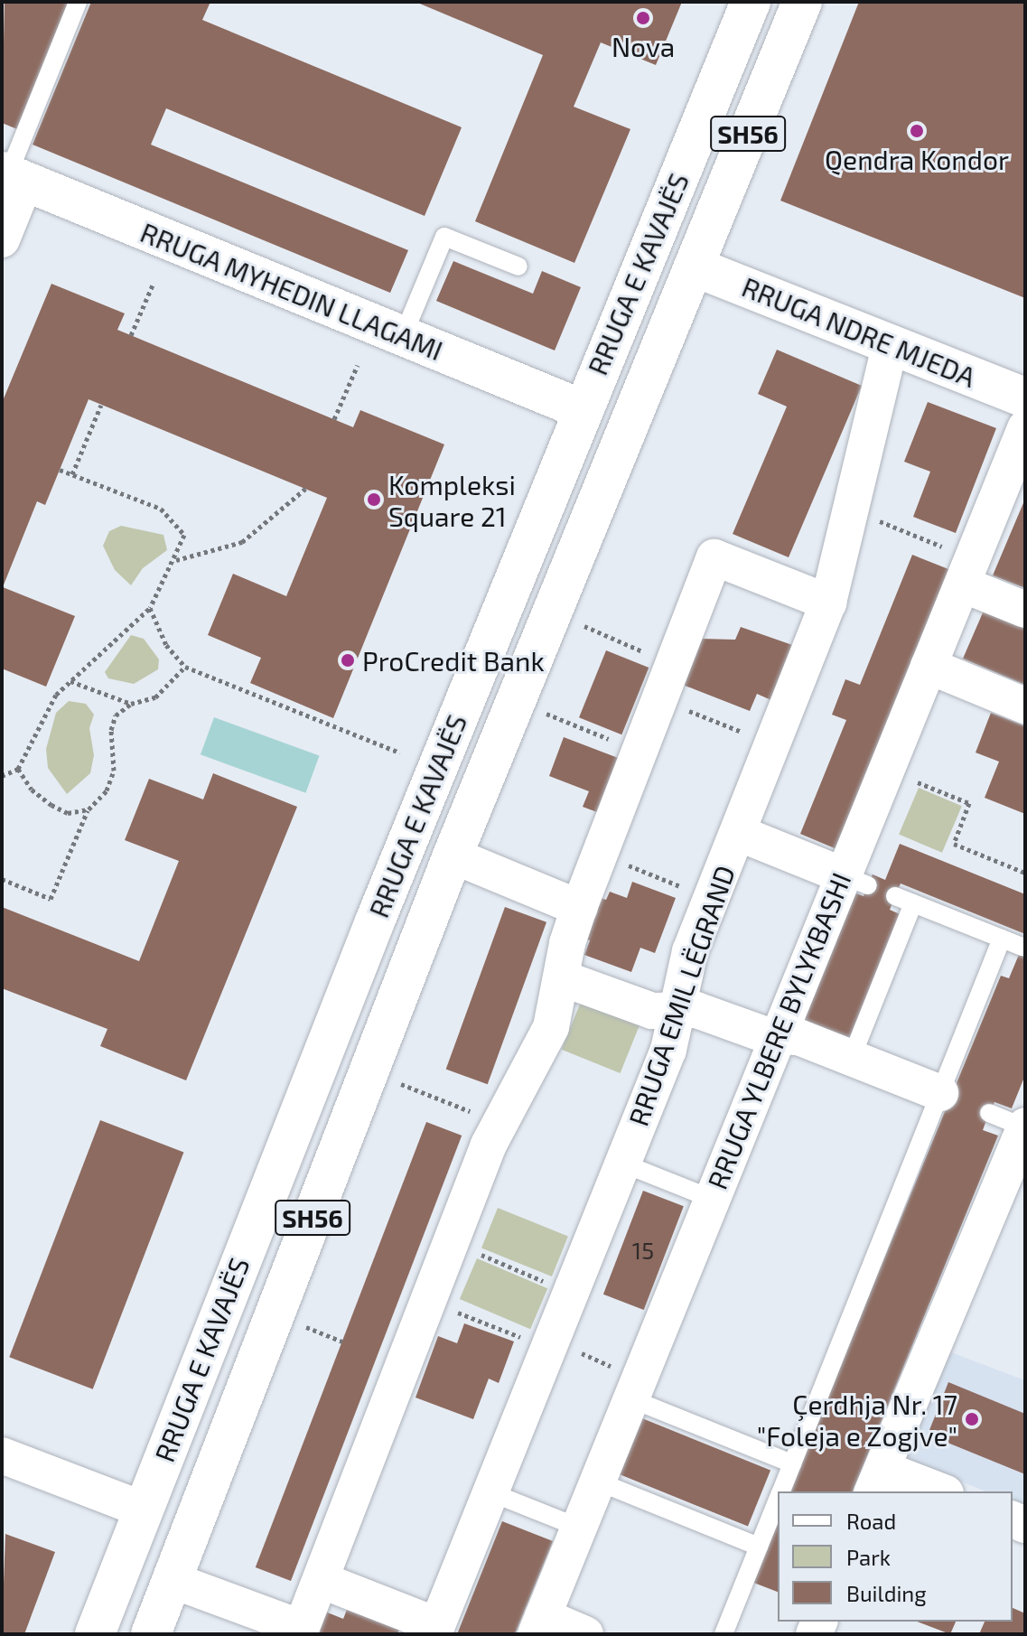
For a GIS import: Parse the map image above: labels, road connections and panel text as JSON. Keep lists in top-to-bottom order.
{
  "streets": {
    "main road": [
      "SH56",
      "RRUGA E KAVAJËS",
      "RRUGA MYHEDIN LLAGAMI",
      "RRUGA NDRE MJEDA"
    ],
    "street": ["RRUGA EMIL LËGRAND", "RRUGA YLBERE BYLYKBASHI"]
  },
  "crossings": [
    ["RRUGA E KAVAJËS", "RRUGA MYHEDIN LLAGAMI"],
    ["RRUGA E KAVAJËS", "RRUGA NDRE MJEDA"],
    ["RRUGA NDRE MJEDA", "RRUGA EMIL LËGRAND"]
  ],
  "places": [
    "Nova",
    "Qendra Kondor",
    "Kompleksi Square 21",
    "ProCredit Bank",
    "Çerdhja Nr. 17 \"Foleja e Zogjve\""
  ],
  "house_numbers": ["15"],
  "legend": ["Road", "Park", "Building"]
}
